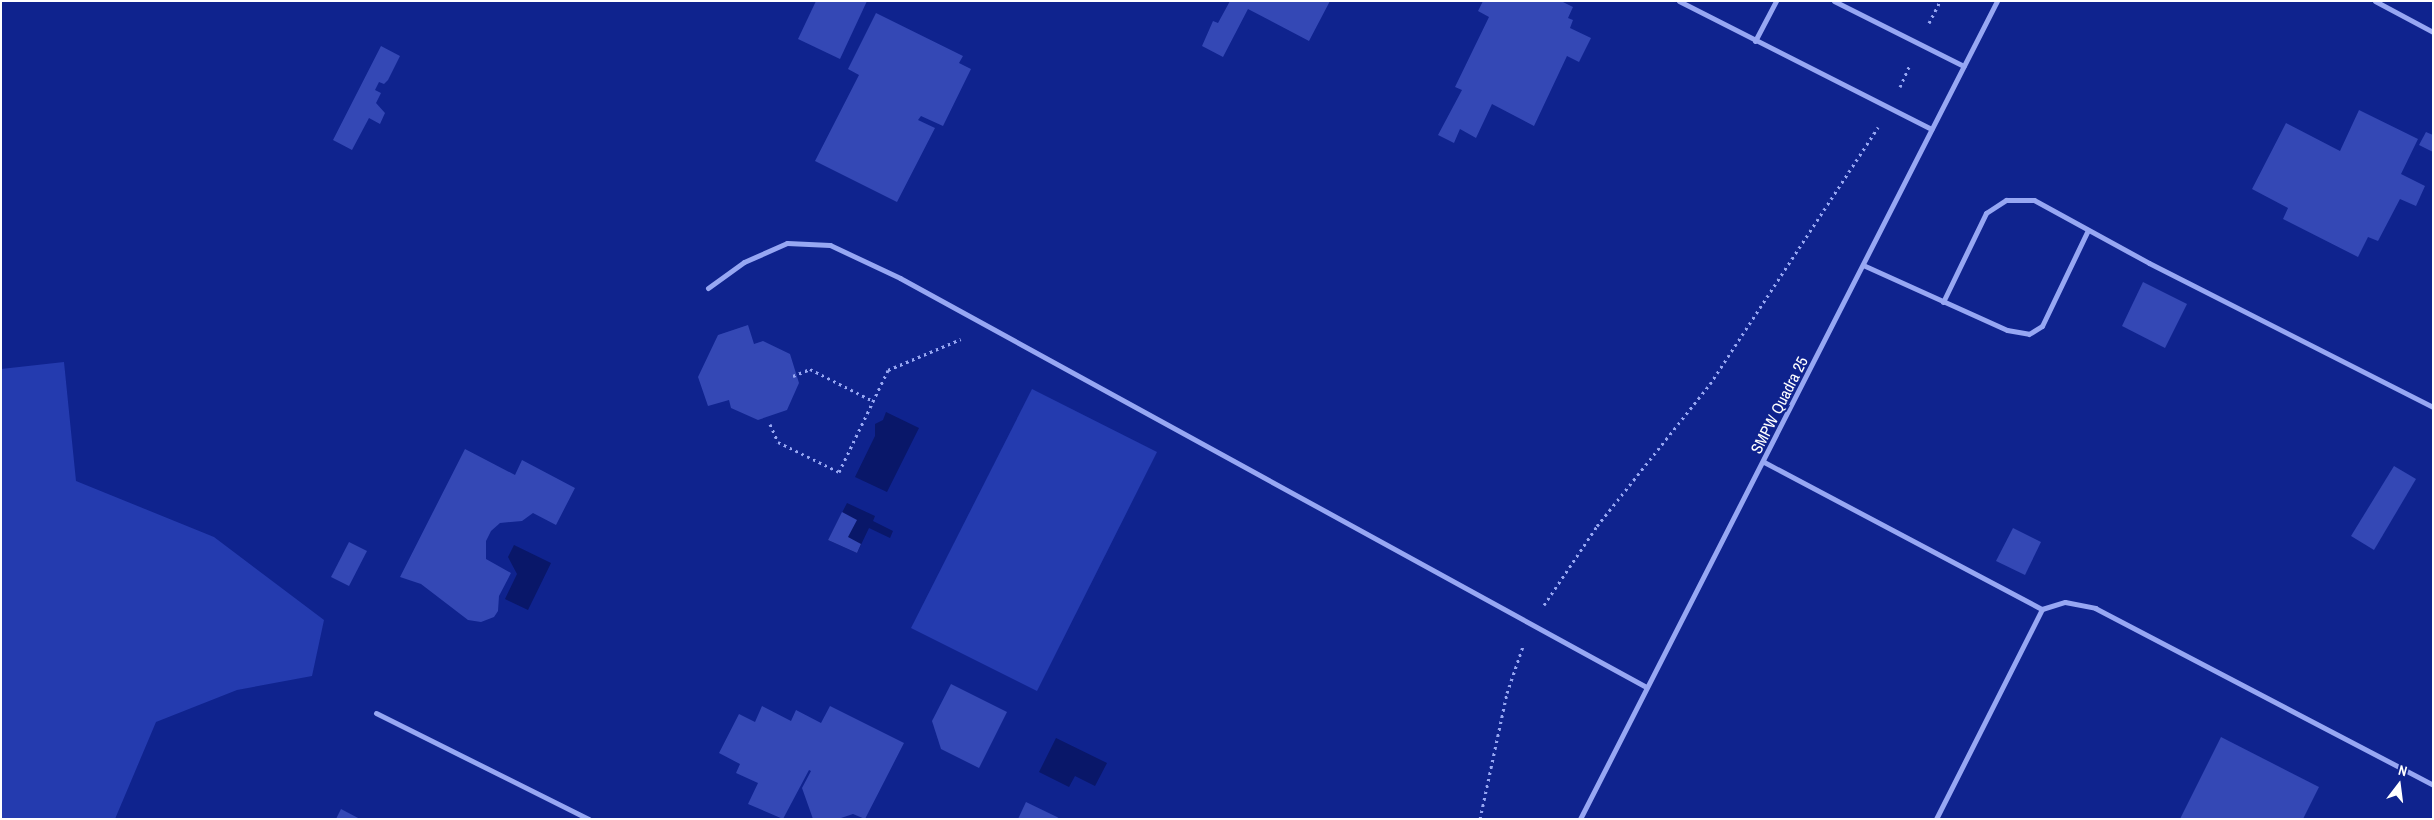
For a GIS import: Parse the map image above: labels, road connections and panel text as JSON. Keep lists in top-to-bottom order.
{
  "streets": {
    "street": ["SMPW Quadra 25"]
  },
  "north": "top"
}
